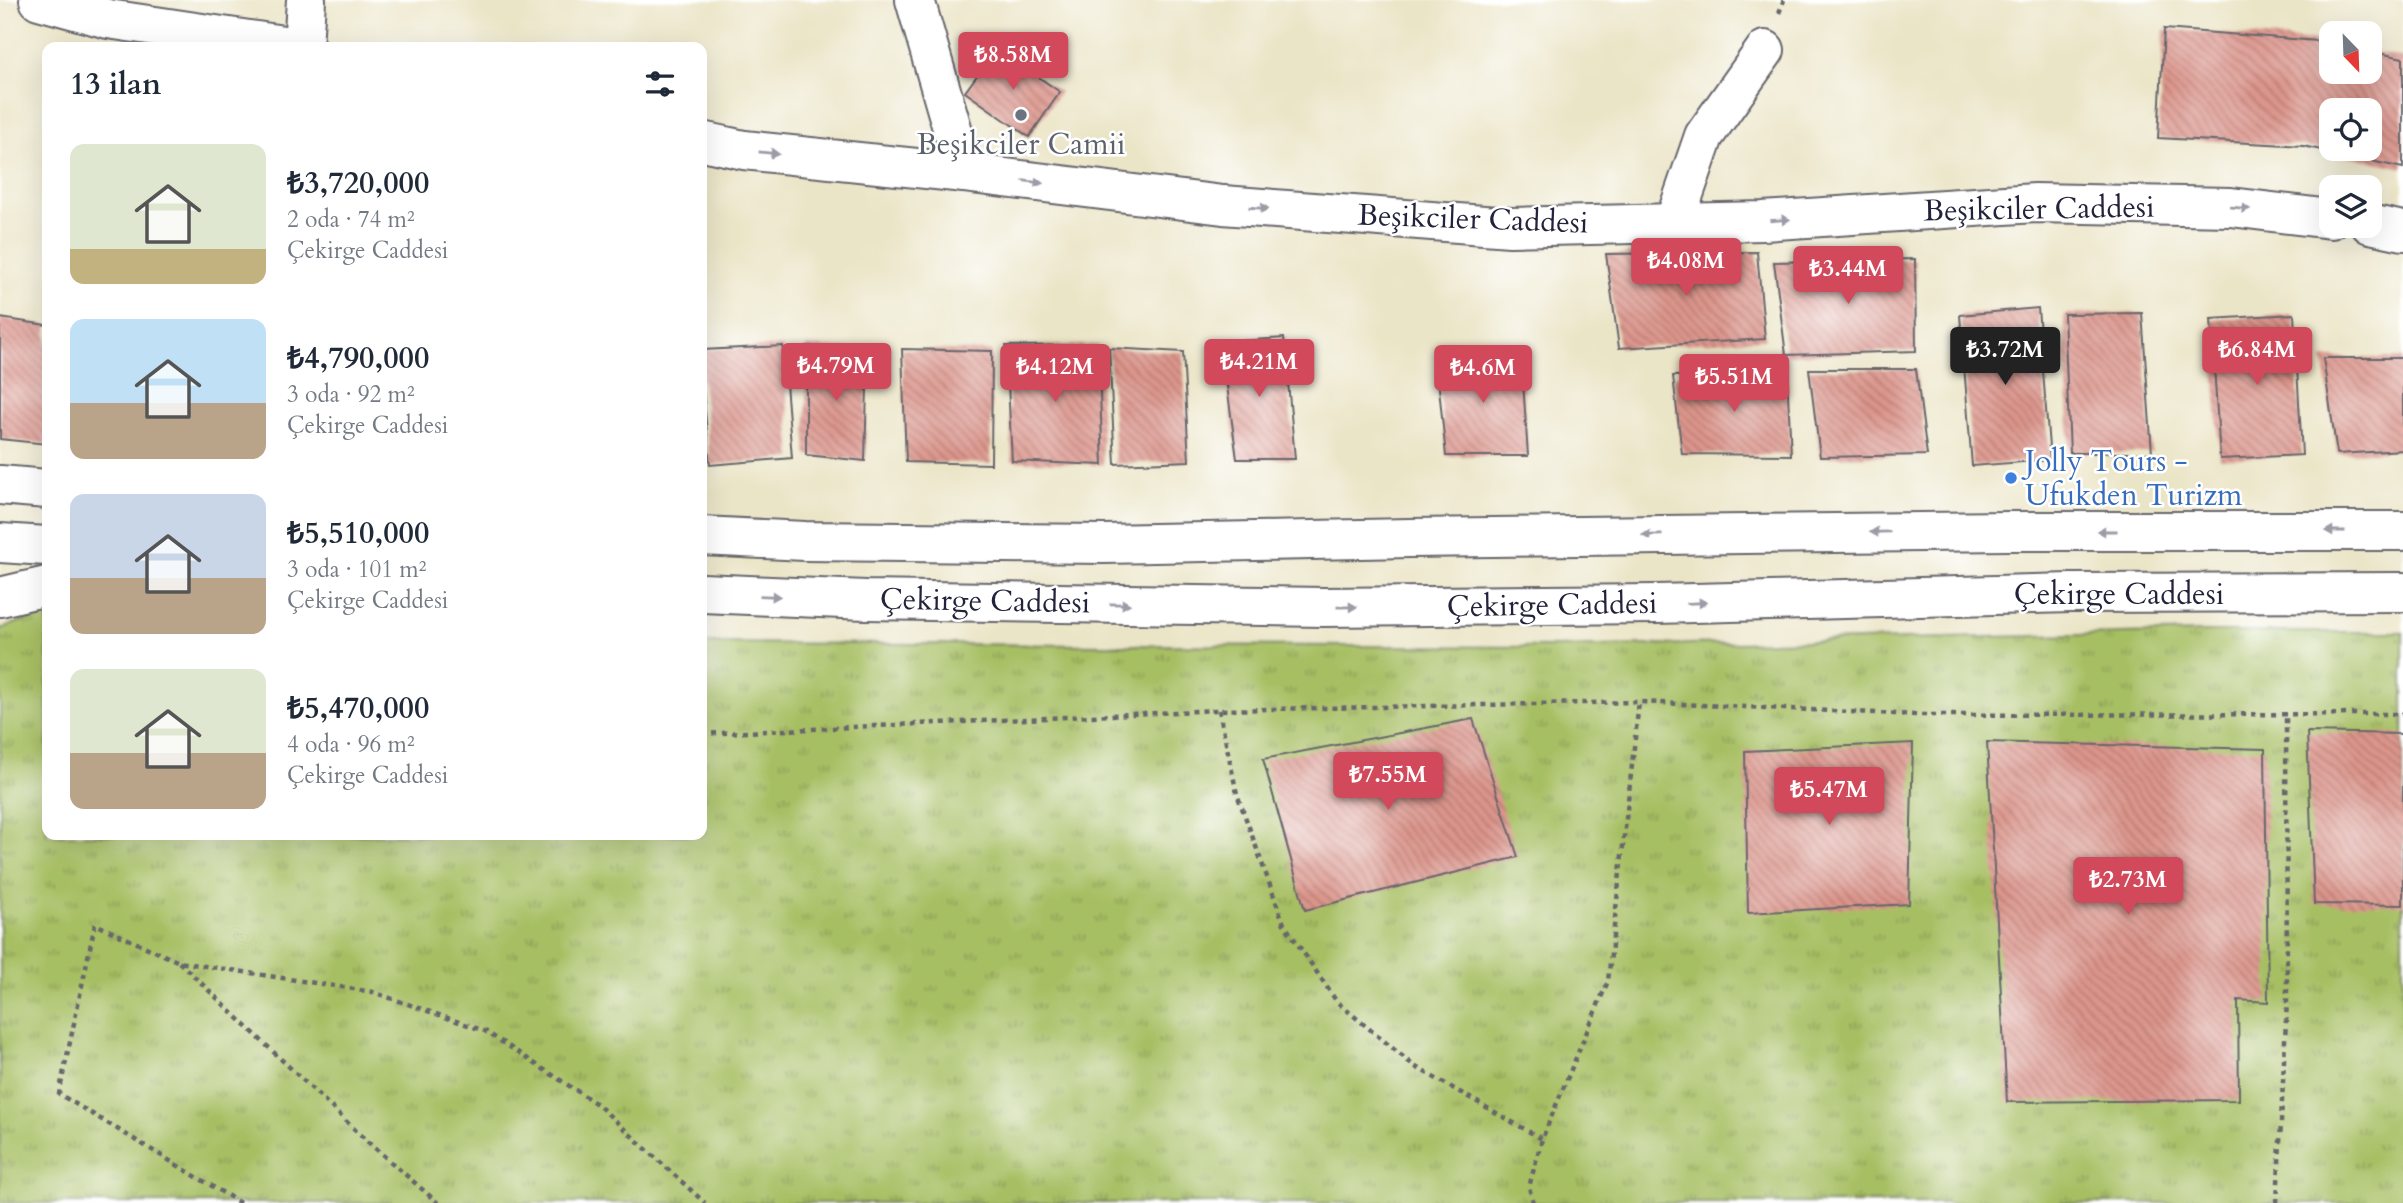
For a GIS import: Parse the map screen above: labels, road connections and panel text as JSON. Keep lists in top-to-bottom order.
{
  "streets": {
    "main road": ["Beşikciler Caddesi", "Çekirge Caddesi"]
  },
  "one_way": ["Beşikciler Caddesi"],
  "places": ["Beşikciler Camii", "Jolly Tours - Ufukden Turizm"],
  "north": "bottom right",
  "page": {
    "price": [
      "₺8.58M",
      "₺4.08M",
      "₺3.44M",
      "₺3.72M",
      "₺6.84M",
      "₺4.21M",
      "₺4.79M",
      "₺4.12M",
      "₺4.6M",
      "₺5.51M",
      "₺7.55M",
      "₺5.47M",
      "₺2.73M"
    ],
    "heading": "13 ilan",
    "list": [
      {
        "name": "₺3,720,000",
        "note": "2 oda · 74 m² · Çekirge Caddesi"
      },
      {
        "name": "₺4,790,000",
        "note": "3 oda · 92 m² · Çekirge Caddesi"
      },
      {
        "name": "₺5,510,000",
        "note": "3 oda · 101 m² · Çekirge Caddesi"
      },
      {
        "name": "₺5,470,000",
        "note": "4 oda · 96 m² · Çekirge Caddesi"
      }
    ]
  }
}
